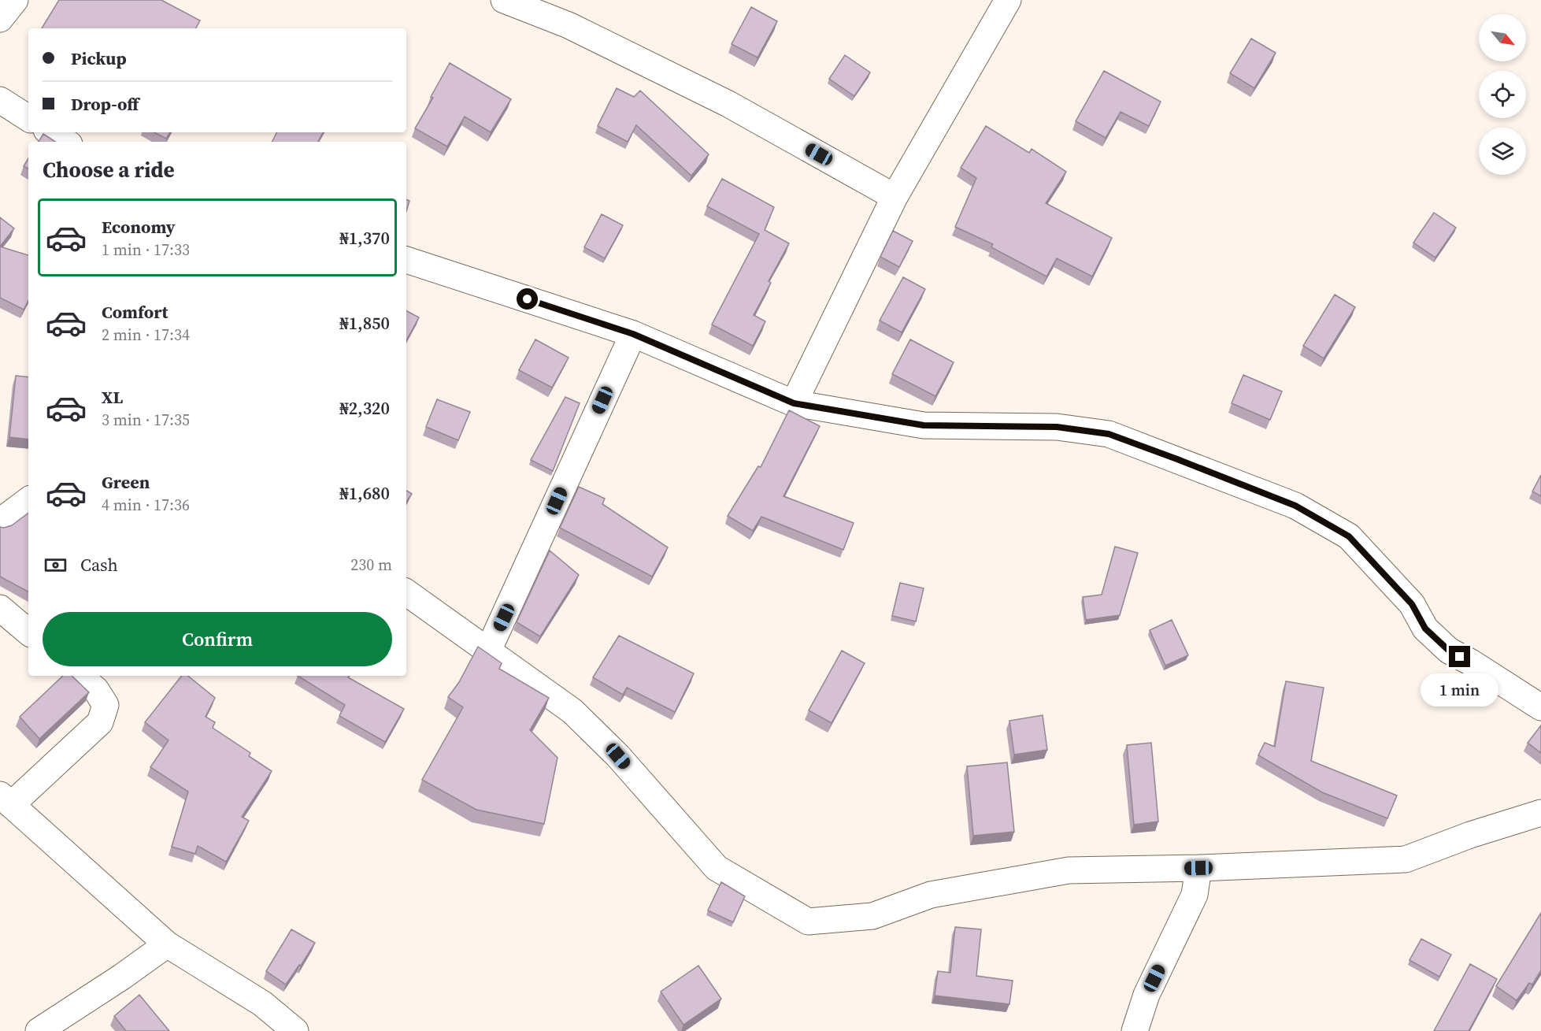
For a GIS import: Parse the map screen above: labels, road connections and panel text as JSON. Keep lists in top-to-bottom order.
{
  "north": "bottom right",
  "page": {
    "banner": ["Pickup", "Drop-off"],
    "heading": "Choose a ride",
    "list": [
      {
        "name": "Economy",
        "note": "1 min · 17:33",
        "value": "₦1,370"
      },
      {
        "name": "Comfort",
        "note": "2 min · 17:34",
        "value": "₦1,850"
      },
      {
        "name": "XL",
        "note": "3 min · 17:35",
        "value": "₦2,320"
      },
      {
        "name": "Green",
        "note": "4 min · 17:36",
        "value": "₦1,680"
      }
    ],
    "pay": ["Cash", "230 m"],
    "buttons": "Confirm",
    "bubble": "1 min"
  }
}
